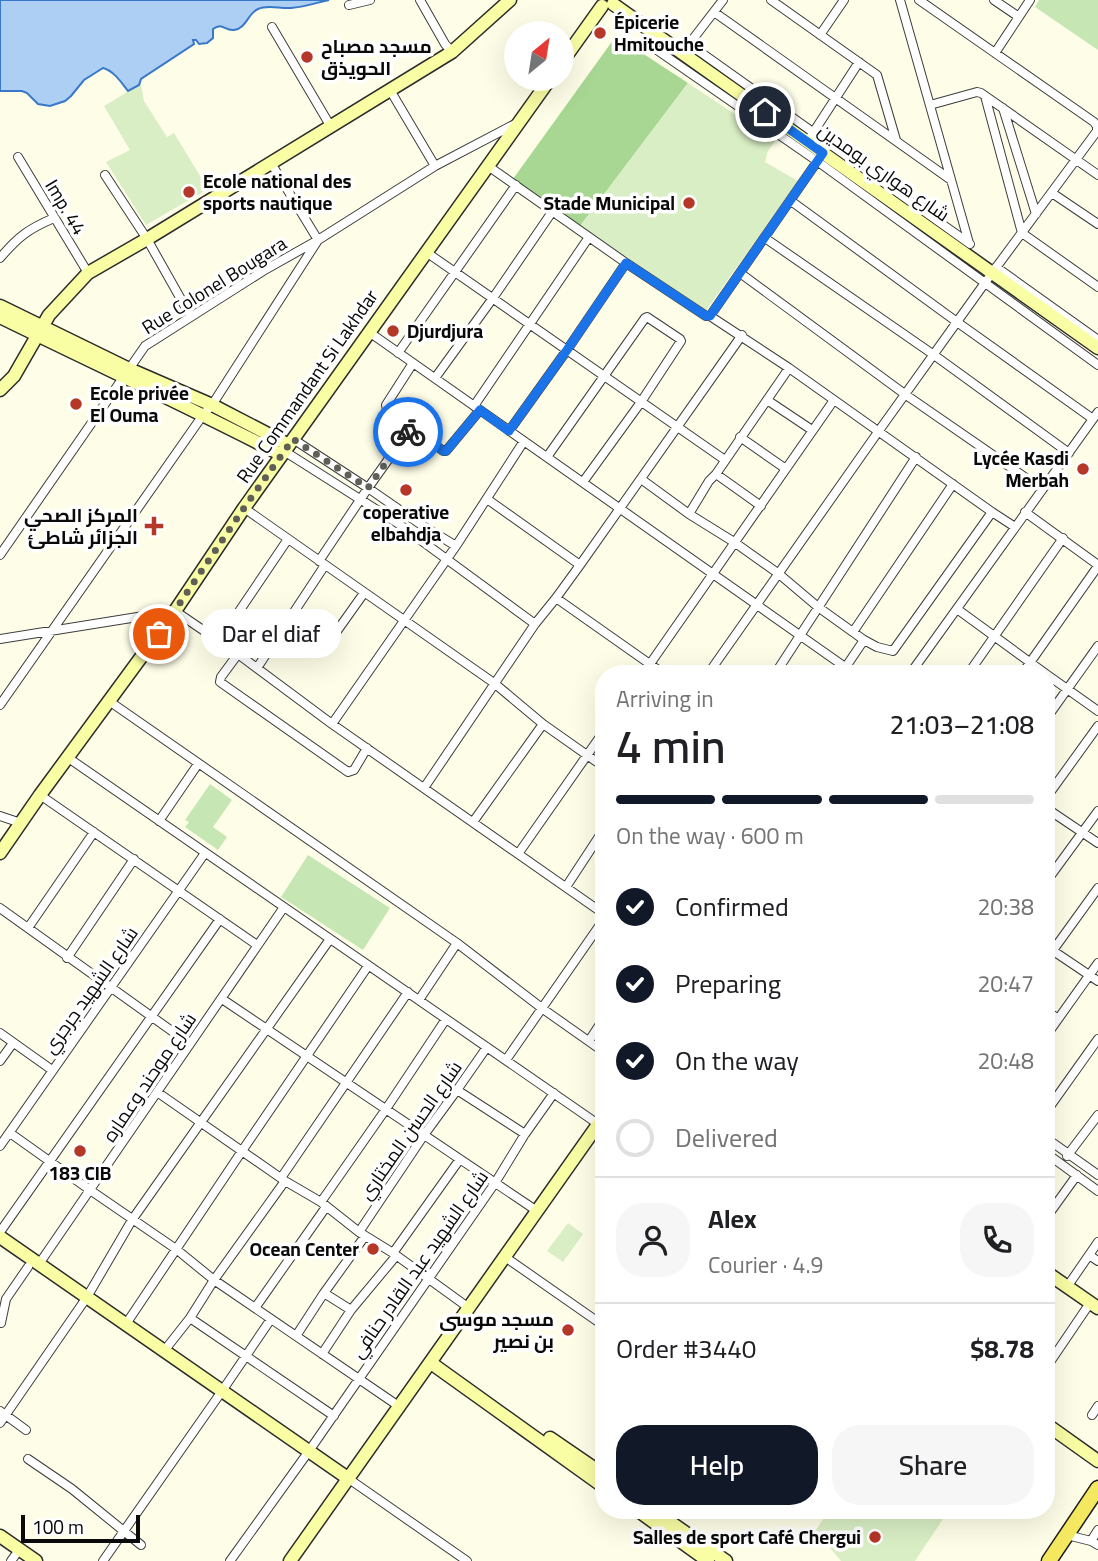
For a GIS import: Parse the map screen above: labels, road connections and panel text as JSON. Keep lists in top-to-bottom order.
{
  "streets": {
    "main road": ["شارع هواري بومدين", "Rue Commandant Si Lakhdar"],
    "street": [
      "Imp. 44",
      "Rue Colonel Bougara",
      "شارع الشهيد جرجري",
      "شارع موحند وعماره",
      "شارع الحسن المختاري",
      "شارع الشهيد عبد القادر حنافي"
    ]
  },
  "crossings": [
    ["Rue Colonel Bougara", "Rue Commandant Si Lakhdar"]
  ],
  "places": {
    "other": [
      "Épicerie Hmitouche",
      "مسجد مصباح الحويذق",
      "Ecole national des sports nautique",
      "Stade Municipal",
      "Djurdjura",
      "Ecole privée El Ouma",
      "Lycée Kasdi Merbah",
      "coperative elbahdja",
      "Dar el diaf",
      "183 CIB",
      "Ocean Center",
      "مسجد موسى بن نصير",
      "Salles de sport Café Chergui"
    ],
    "health": ["المركز الصحي الجزائر شاطئ"]
  },
  "scale_bar": "100 m",
  "north": "top right",
  "page": {
    "bubble": "Dar el diaf",
    "heading": ["4 min", "Arriving in", "21:03–21:08"],
    "panel": [
      "Alex",
      "Courier · 4.9",
      "Order #3440",
      "$8.78"
    ],
    "bar": "On the way · 600 m",
    "list": [
      ["Confirmed", "20:38"],
      ["Preparing", "20:47"],
      ["On the way", "20:48"],
      "Delivered"
    ],
    "buttons": ["Help", "Share"],
    "scale": "100 m"
  }
}
